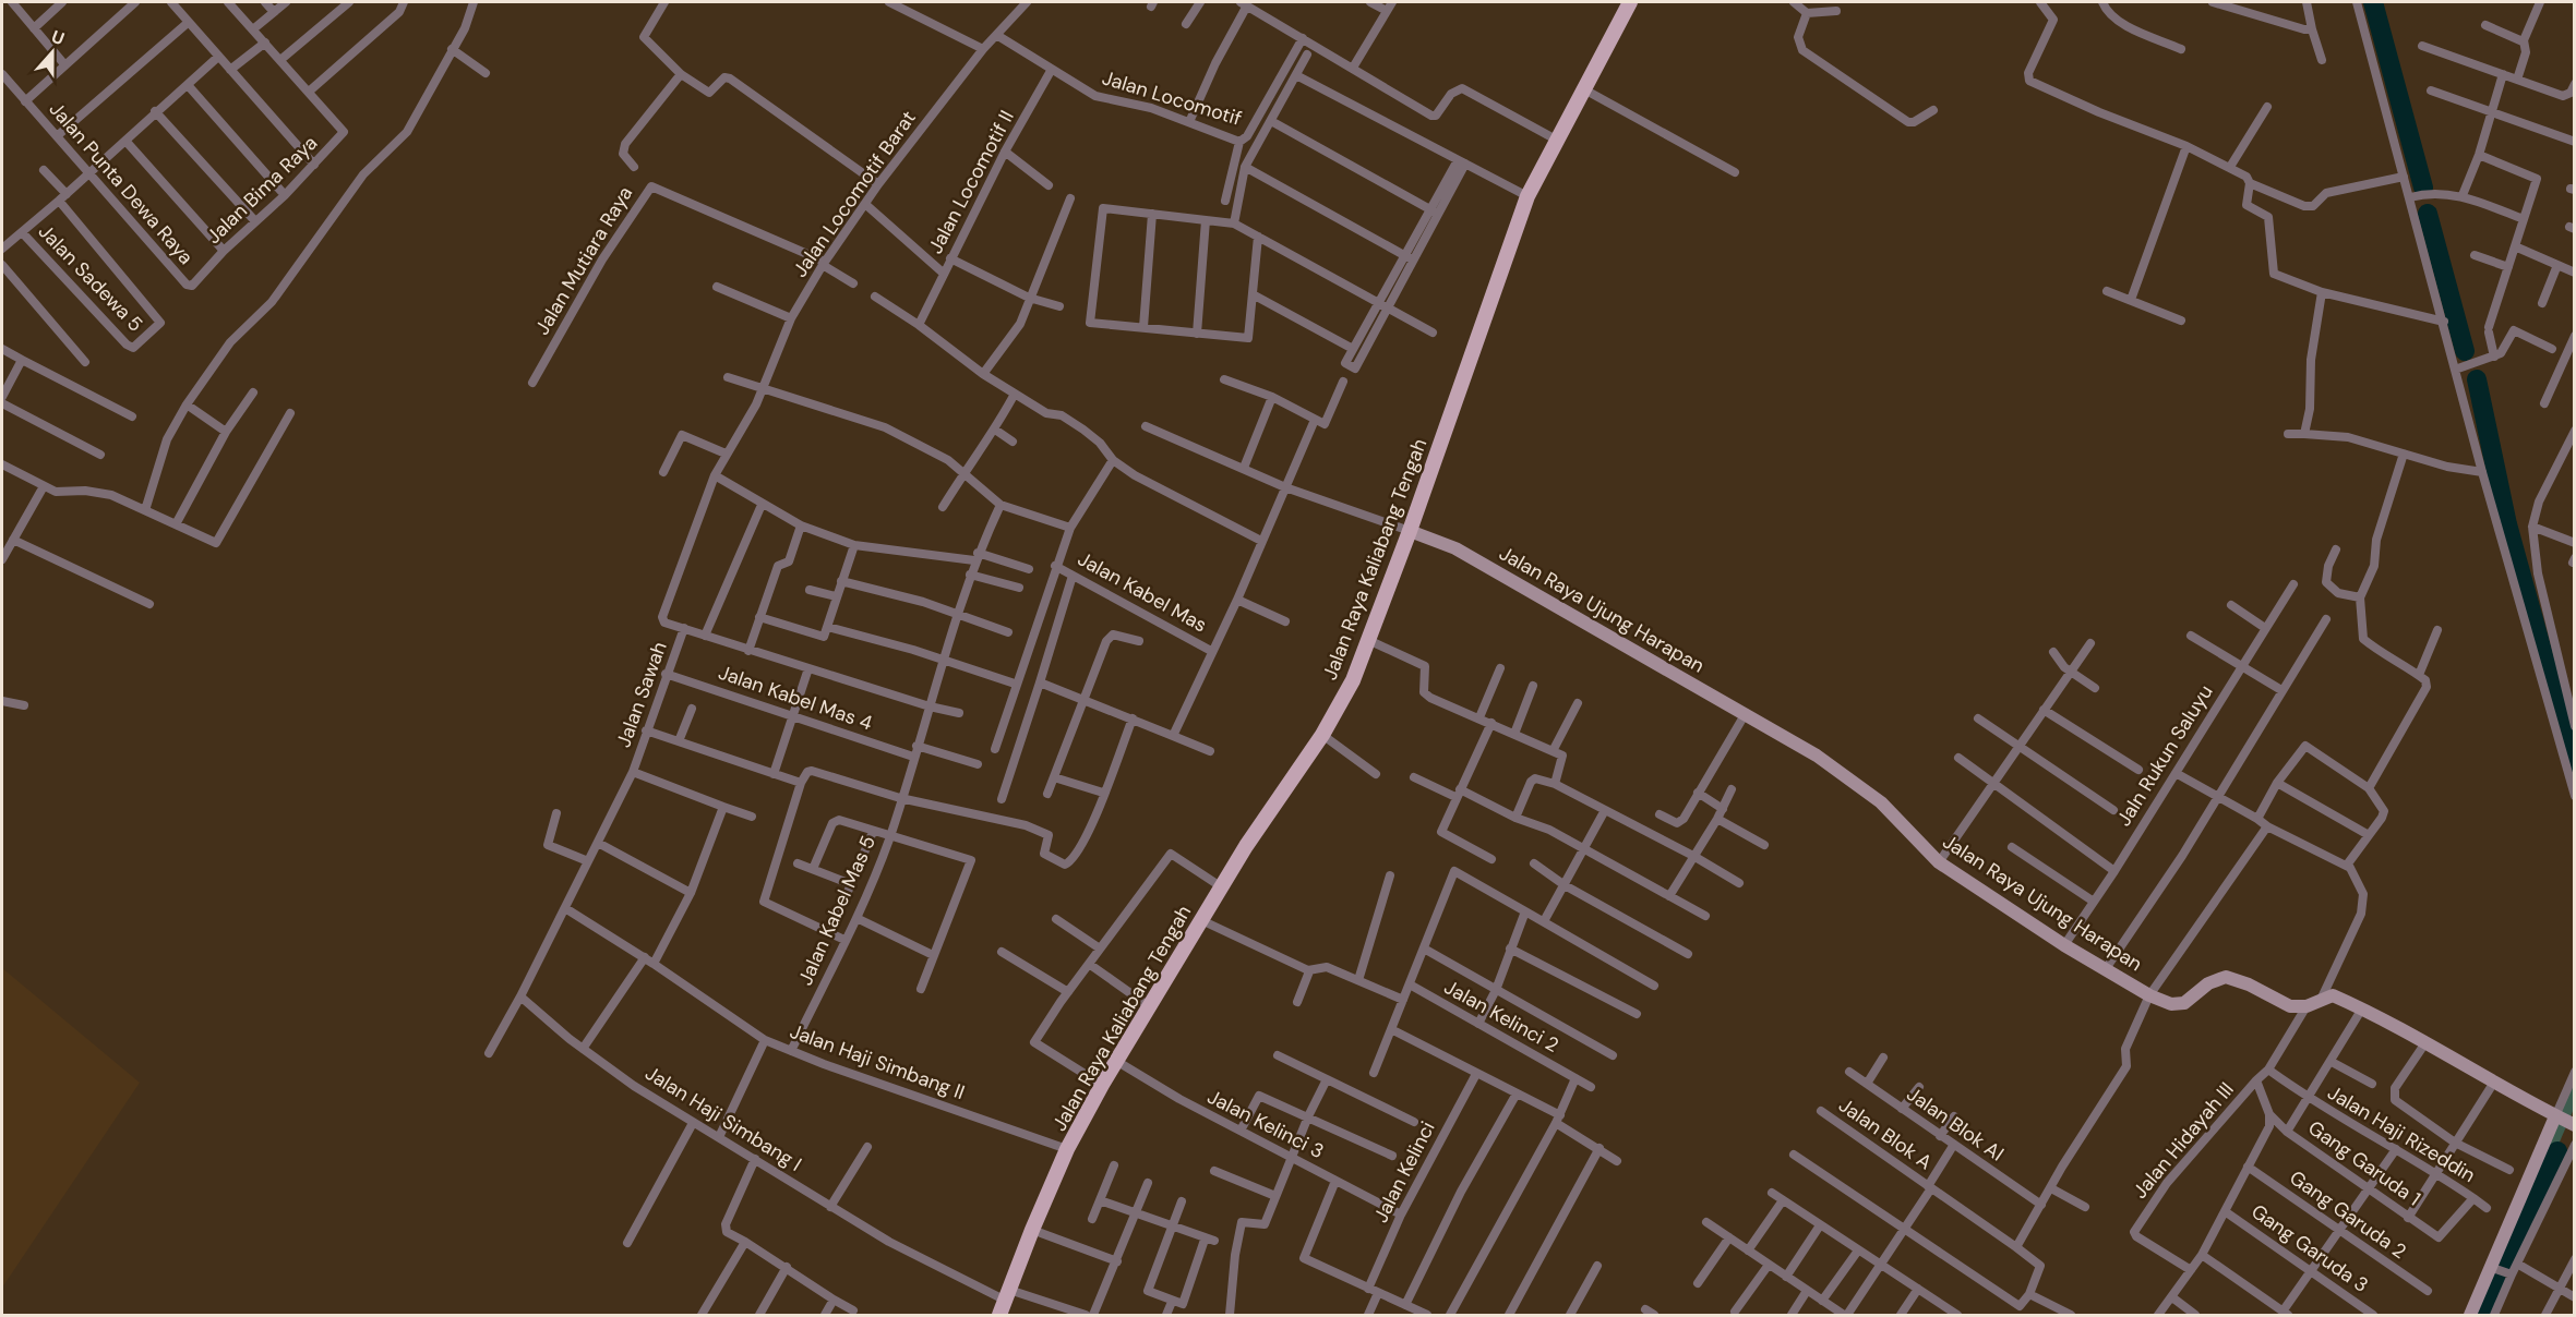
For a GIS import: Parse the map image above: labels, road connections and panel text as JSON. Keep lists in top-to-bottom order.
{
  "streets": {
    "main road": ["Jalan Raya Kaliabang Tengah"],
    "street": [
      "Jalan Locomotif",
      "Jalan Locomotif II",
      "Jalan Punta Dewa Raya",
      "Jalan Bima Raya",
      "Jalan Locomotif Barat",
      "Jalan Mutiara Raya",
      "Jalan Sadewa 5",
      "Jalan Kabel Mas",
      "Jalan Raya Ujung Harapan",
      "Jalan Sawah",
      "Jalan Kabel Mas 4",
      "Jaln Rukun Saluyu",
      "Jalan Kabel Mas 5",
      "Jalan Kelinci 2",
      "Jalan Haji Simbang II",
      "Jalan Haji Simbang I",
      "Jalan Kelinci 3",
      "Jalan Blok AI",
      "Jalan Blok A",
      "Jalan Haji Rizeddin",
      "Jalan Hidayah III",
      "Gang Garuda 1",
      "Jalan Kelinci",
      "Gang Garuda 2",
      "Gang Garuda 3"
    ]
  },
  "crossings": [
    ["Jalan Locomotif", "Jalan Locomotif II"],
    ["Jalan Locomotif", "Jalan Locomotif Barat"],
    ["Jalan Punta Dewa Raya", "Jalan Bima Raya"],
    ["Jalan Locomotif Barat", "Jalan Mutiara Raya"],
    ["Jalan Locomotif Barat", "Jalan Sawah"],
    ["Jalan Locomotif Barat", "Jalan Kabel Mas 5"],
    ["Jalan Raya Kaliabang Tengah", "Jalan Raya Ujung Harapan"],
    ["Jalan Raya Kaliabang Tengah", "Jalan Haji Simbang II"],
    ["Jalan Raya Kaliabang Tengah", "Jalan Haji Simbang I"],
    ["Jalan Raya Kaliabang Tengah", "Jalan Kelinci 3"],
    ["Jalan Raya Ujung Harapan", "Jaln Rukun Saluyu"],
    ["Jalan Sawah", "Jalan Kabel Mas 4"],
    ["Jalan Kabel Mas 4", "Jalan Kabel Mas 5"],
    ["Jalan Kabel Mas 5", "Jalan Haji Simbang II"],
    ["Jalan Kelinci 3", "Jalan Kelinci"],
    ["Jalan Haji Rizeddin", "Gang Garuda 1"]
  ],
  "north": "top"
}
